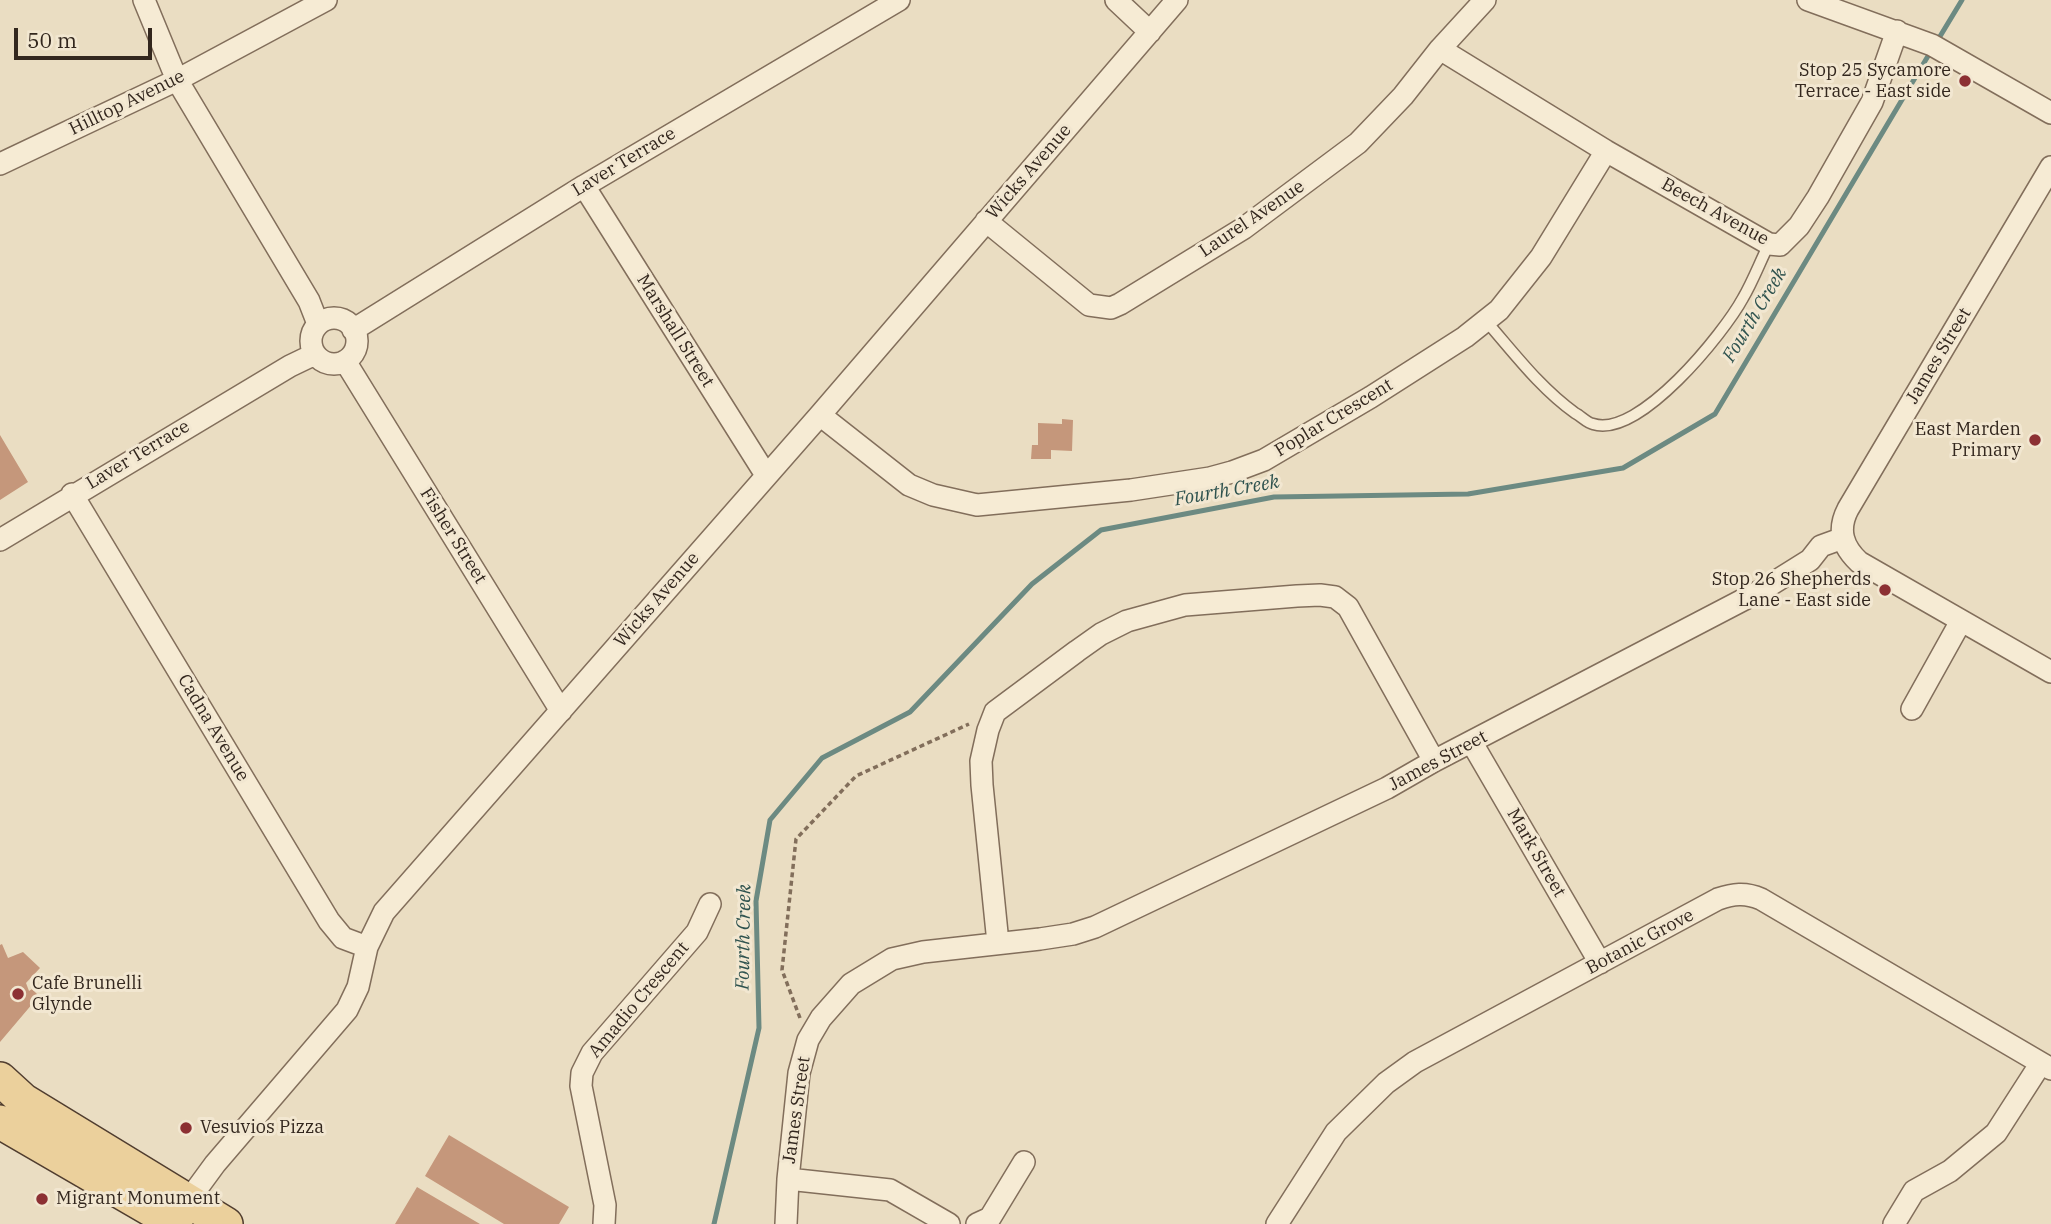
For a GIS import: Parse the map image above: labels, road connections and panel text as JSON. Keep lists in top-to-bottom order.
{
  "streets": {
    "street": [
      "Hilltop Avenue",
      "Laver Terrace",
      "Wicks Avenue",
      "Beech Avenue",
      "Laurel Avenue",
      "Marshall Street",
      "James Street",
      "Poplar Crescent",
      "Fisher Street",
      "Cadna Avenue",
      "Mark Street",
      "Botanic Grove",
      "Amadio Crescent"
    ]
  },
  "crossings": [
    ["Laver Terrace", "Marshall Street"],
    ["Laver Terrace", "Fisher Street"],
    ["Laver Terrace", "Cadna Avenue"],
    ["Wicks Avenue", "Laurel Avenue"],
    ["Wicks Avenue", "Marshall Street"],
    ["Wicks Avenue", "Poplar Crescent"],
    ["Wicks Avenue", "Fisher Street"],
    ["Wicks Avenue", "Cadna Avenue"],
    ["Beech Avenue", "Laurel Avenue"],
    ["Beech Avenue", "Poplar Crescent"],
    ["James Street", "Mark Street"],
    ["Mark Street", "Botanic Grove"]
  ],
  "water": ["Fourth Creek"],
  "places": [
    "Stop 25 Sycamore Terrace - East side",
    "East Marden Primary",
    "Stop 26 Shepherds Lane - East side",
    "Cafe Brunelli Glynde",
    "Vesuvios Pizza",
    "Migrant Monument"
  ],
  "scale_bar": "50 m"
}
